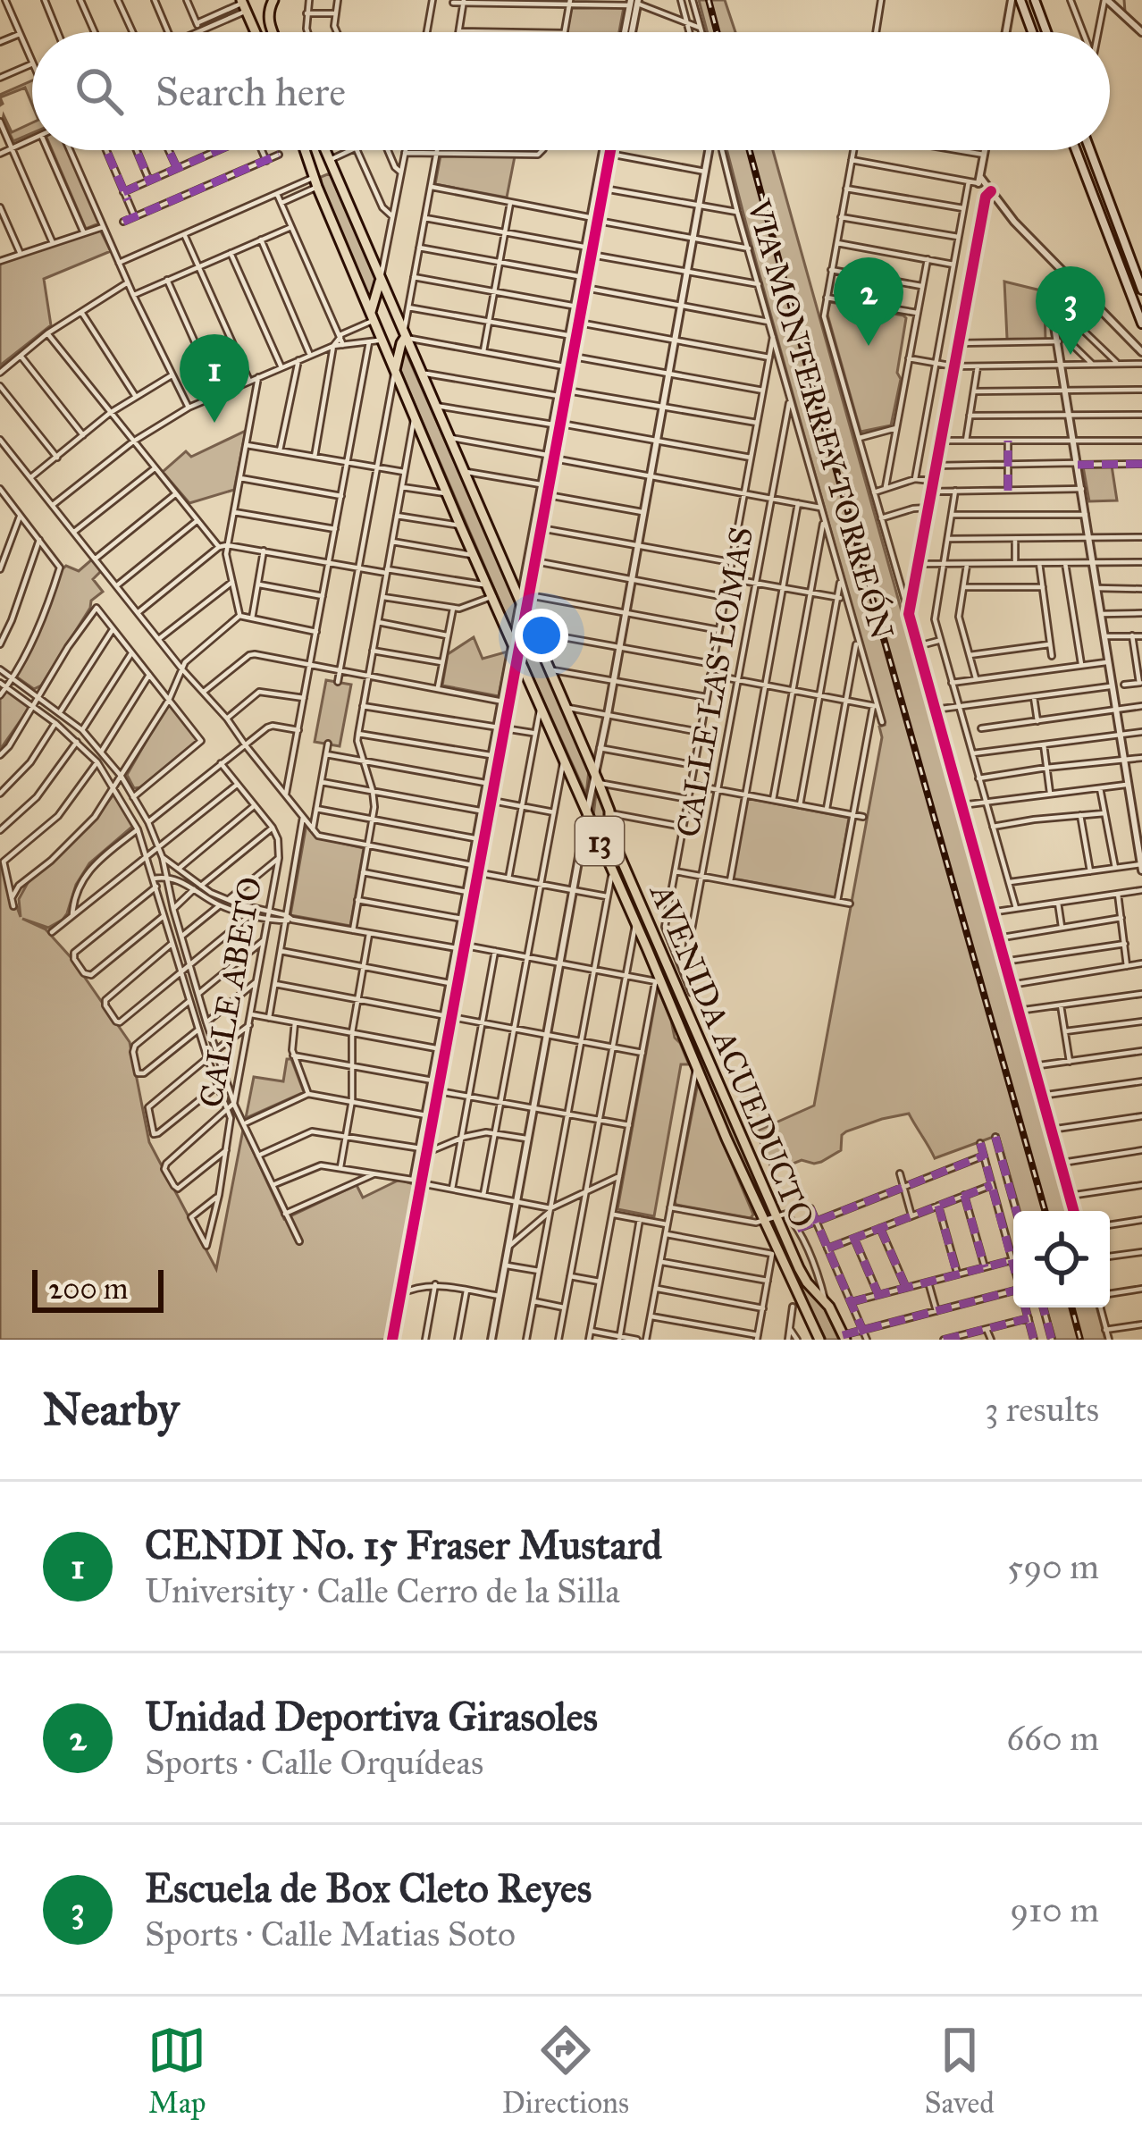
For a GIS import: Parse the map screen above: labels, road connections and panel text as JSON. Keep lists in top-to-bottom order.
{
  "streets": {
    "main road": ["13", "AVENIDA ACUEDUCTO"],
    "street": ["VIA MONTERREY TORREÓN", "CALLE LAS LOMAS", "CALLE ABETO"]
  },
  "crossings": [
    ["VIA MONTERREY TORREÓN", "CALLE LAS LOMAS"]
  ],
  "scale_bar": "200 m",
  "page": {
    "search": "Search here",
    "pins": ["2", "3", "1"],
    "scale": "200 m",
    "heading": ["Nearby", "3 results"],
    "list": [
      {
        "mark": "1",
        "name": "CENDI No. 15 Fraser Mustard",
        "note": "University · Calle Cerro de la Silla",
        "value": "590 m"
      },
      {
        "mark": "2",
        "name": "Unidad Deportiva Girasoles",
        "note": "Sports · Calle Orquídeas",
        "value": "660 m"
      },
      {
        "mark": "3",
        "name": "Escuela de Box Cleto Reyes",
        "note": "Sports · Calle Matias Soto",
        "value": "910 m"
      }
    ],
    "nav": ["Map", "Directions", "Saved"]
  }
}
